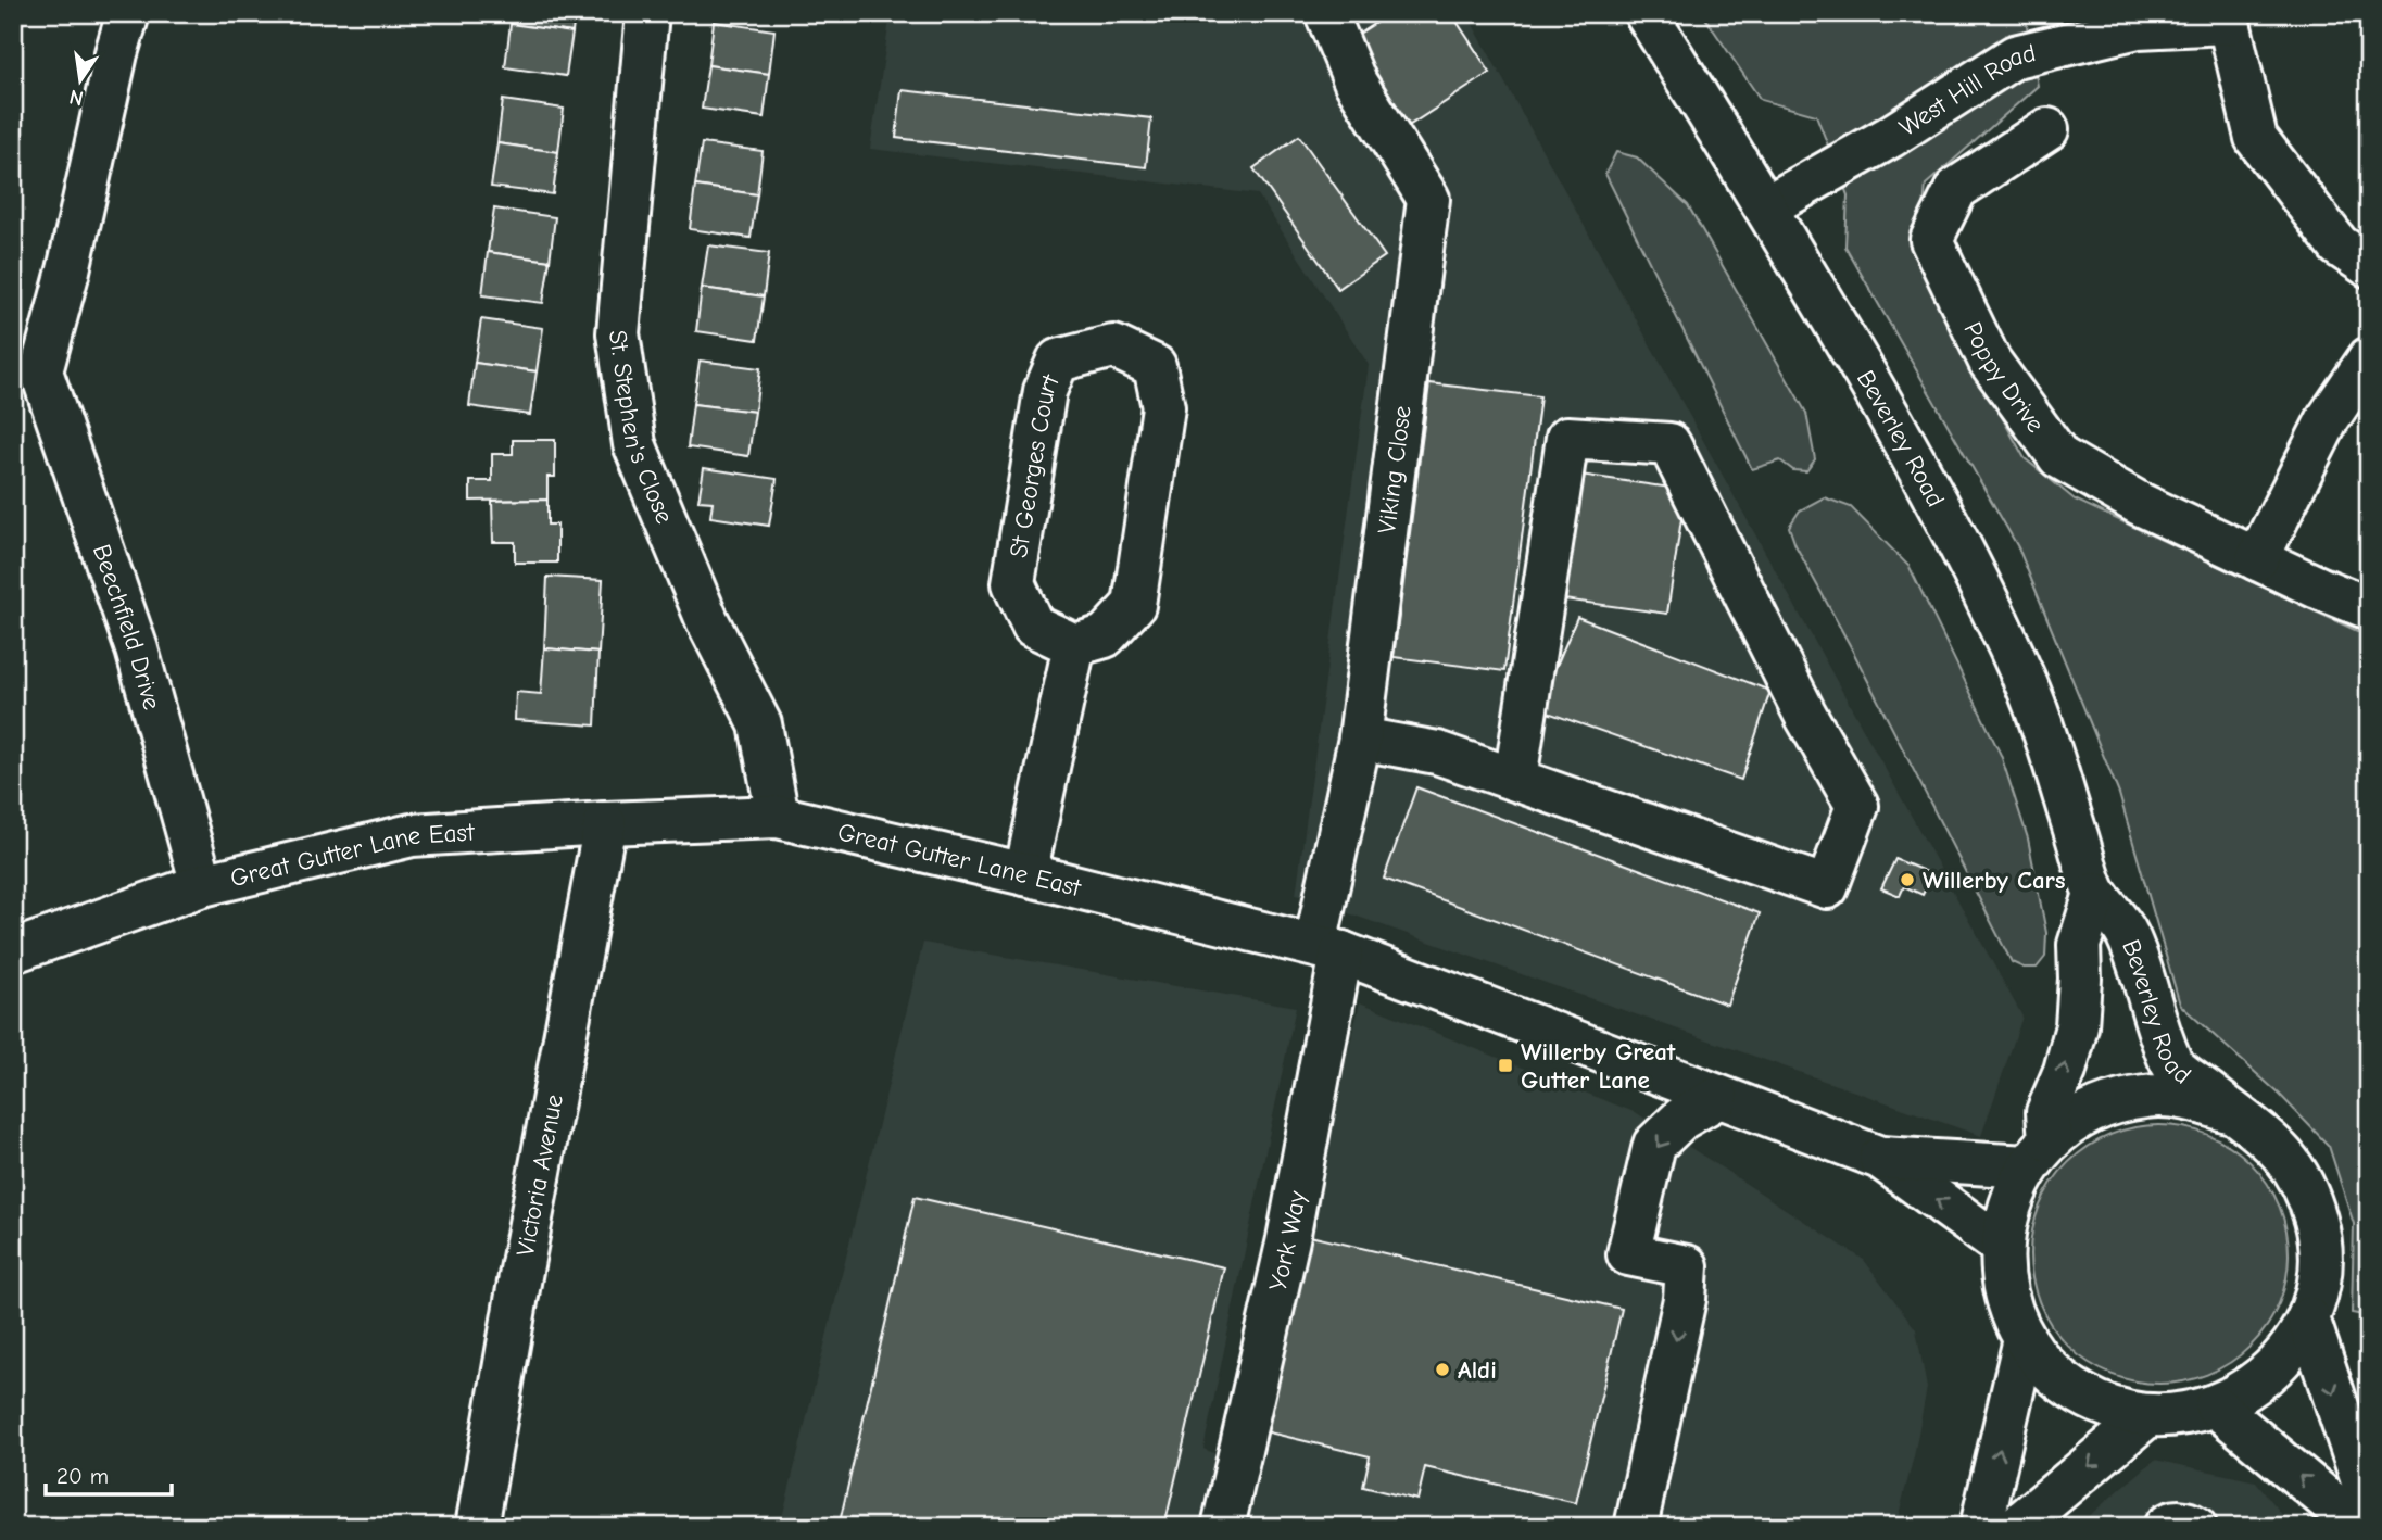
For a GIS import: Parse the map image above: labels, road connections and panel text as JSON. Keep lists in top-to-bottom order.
{
  "streets": {
    "street": [
      "West Hill Road",
      "Poppy Drive",
      "St. Stephen's Close",
      "Beverley Road",
      "St Georges Court",
      "Viking Close",
      "Beechfield Drive",
      "Great Gutter Lane East",
      "Victoria Avenue",
      "York Way"
    ]
  },
  "crossings": [
    ["West Hill Road", "Beverley Road"],
    ["St. Stephen's Close", "Great Gutter Lane East"],
    ["Beverley Road", "Great Gutter Lane East"],
    ["Viking Close", "Great Gutter Lane East"],
    ["Viking Close", "York Way"],
    ["Beechfield Drive", "Great Gutter Lane East"],
    ["Great Gutter Lane East", "Victoria Avenue"],
    ["Great Gutter Lane East", "York Way"]
  ],
  "places": {
    "other": ["Willerby Cars", "Aldi"],
    "transit": ["Willerby Great Gutter Lane"]
  },
  "scale_bar": "20 m",
  "north": "bottom"
}
